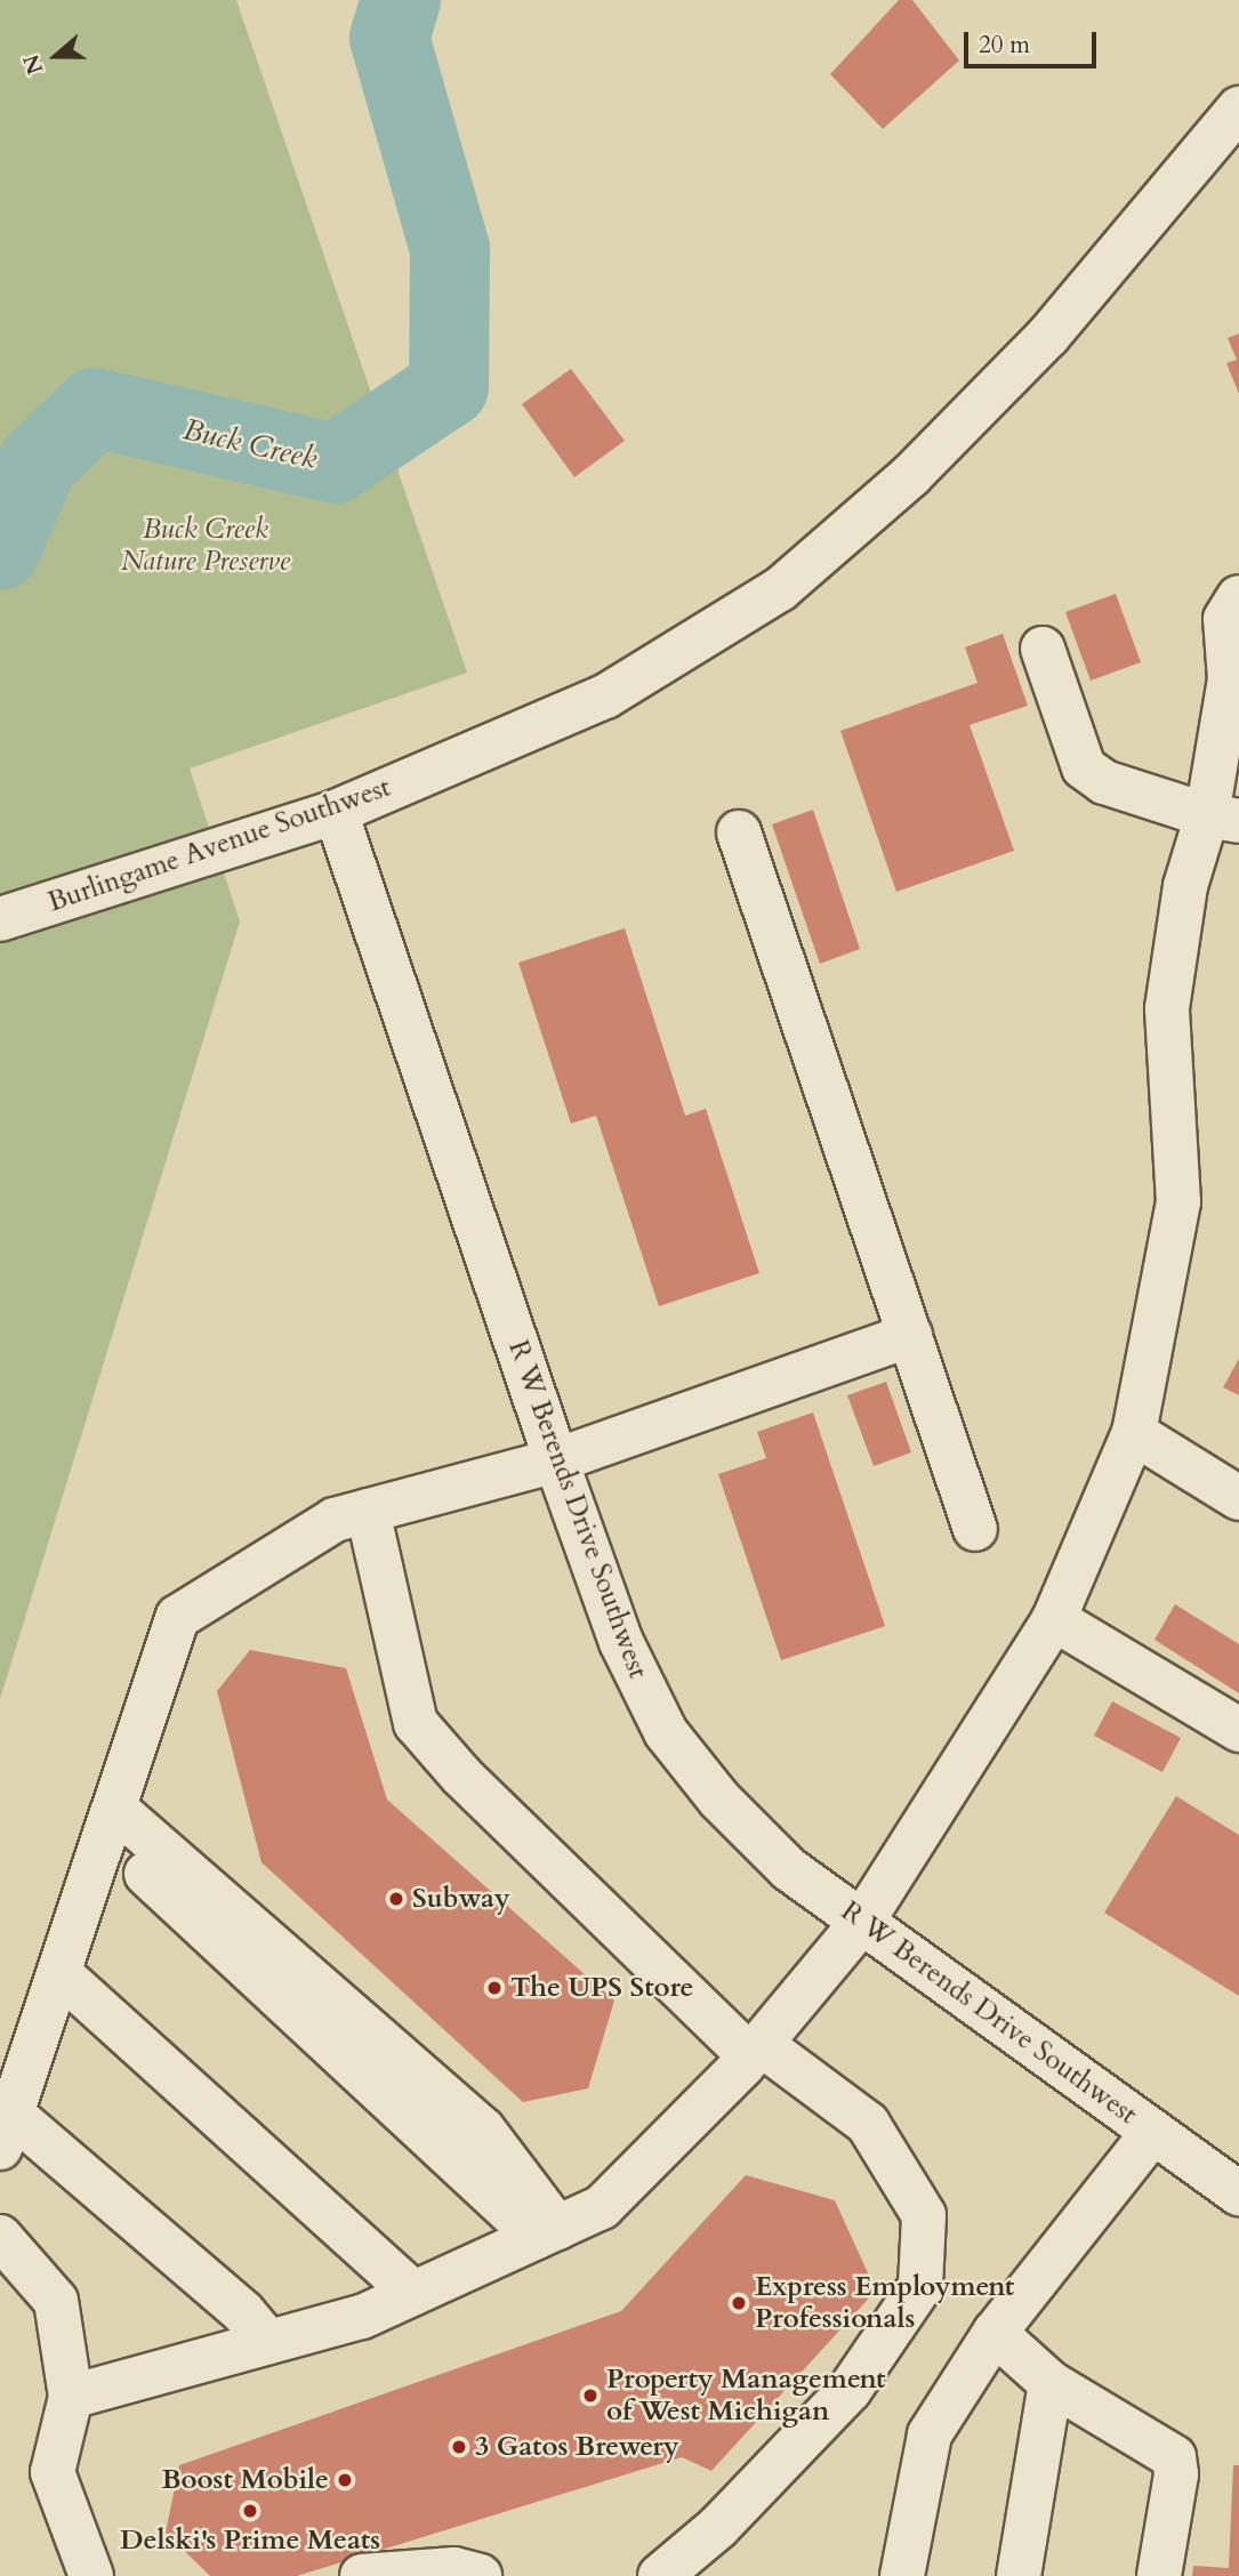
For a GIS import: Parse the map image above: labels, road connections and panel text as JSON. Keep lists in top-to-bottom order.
{
  "streets": {
    "street": ["Burlingame Avenue Southwest", "R W Berends Drive Southwest"]
  },
  "crossings": [
    ["Burlingame Avenue Southwest", "R W Berends Drive Southwest"]
  ],
  "water": ["Buck Creek"],
  "parks": ["Buck Creek Nature Preserve"],
  "places": [
    "Subway",
    "The UPS Store",
    "Express Employment Professionals",
    "Property Management of West Michigan",
    "3 Gatos Brewery",
    "Boost Mobile",
    "Delski's Prime Meats"
  ],
  "scale_bar": "20 m",
  "north": "left"
}
